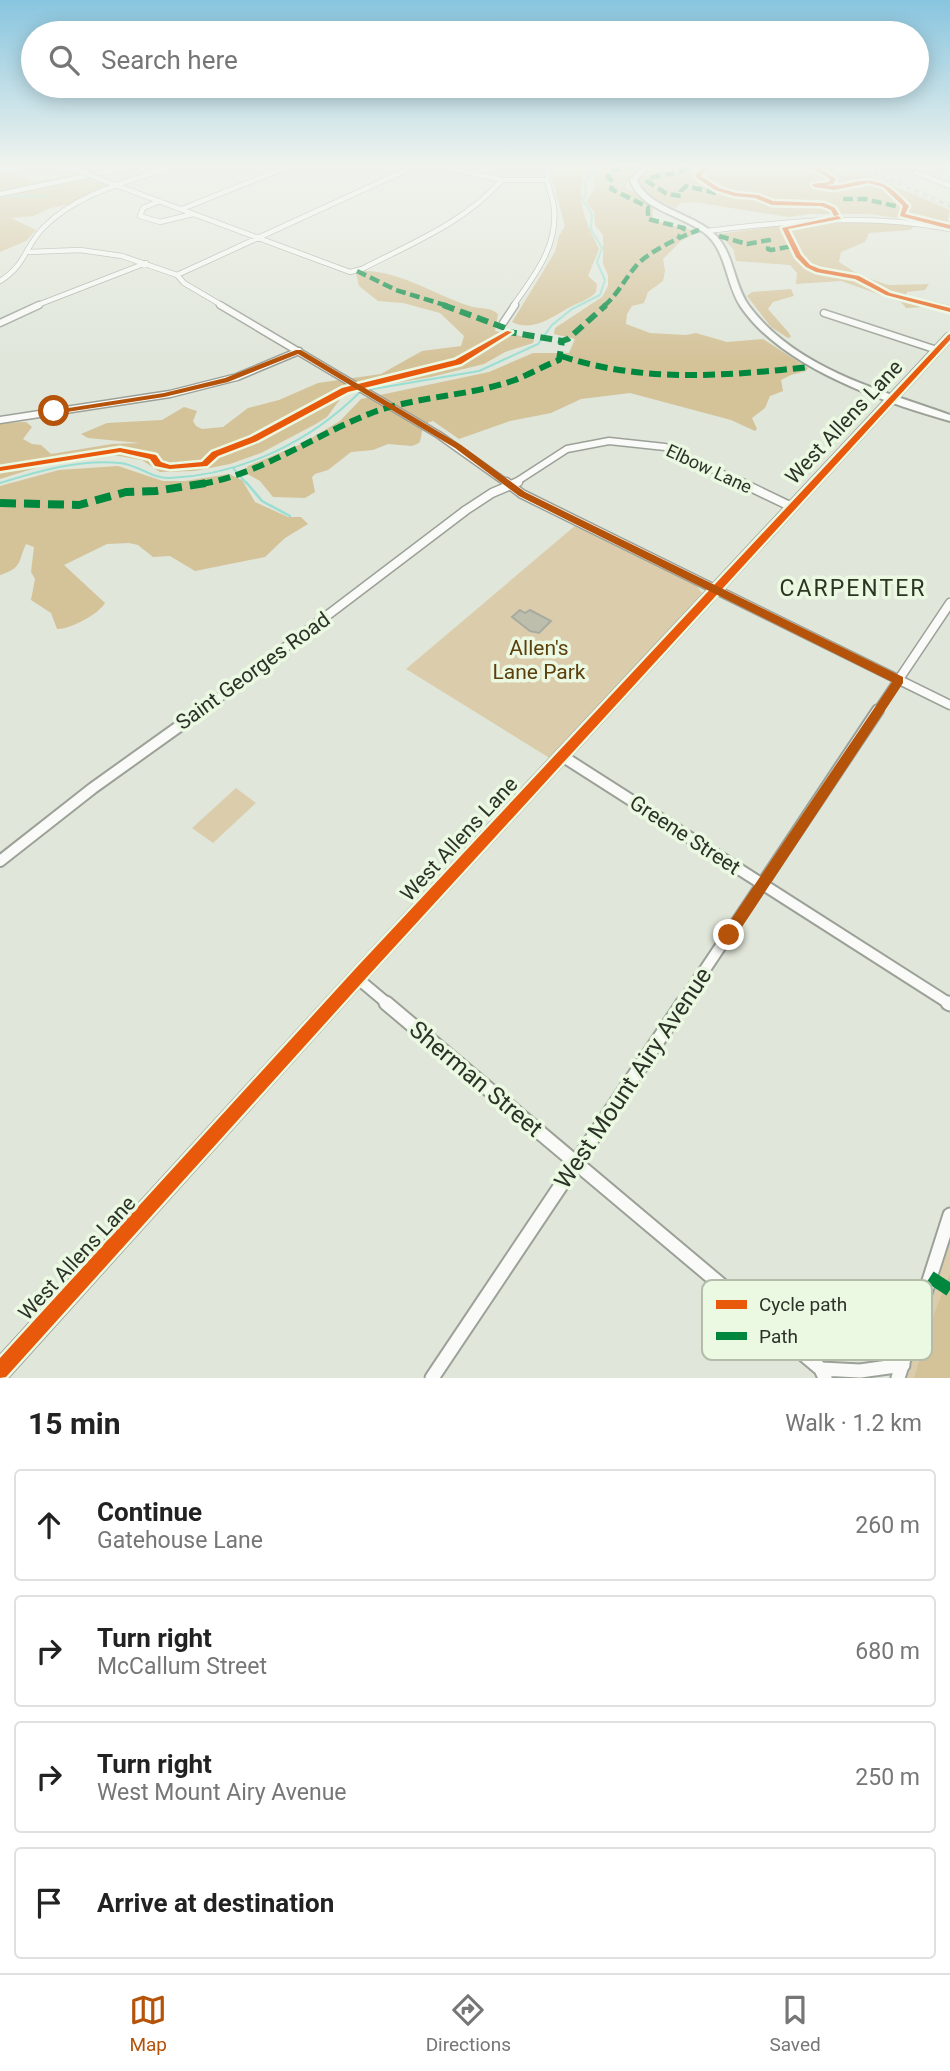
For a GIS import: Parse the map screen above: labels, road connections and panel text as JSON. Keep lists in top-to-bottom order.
{
  "streets": {
    "street": [
      "West Allens Lane",
      "Elbow Lane",
      "Saint Georges Road",
      "Greene Street",
      "West Mount Airy Avenue",
      "Sherman Street"
    ]
  },
  "crossings": [
    ["West Allens Lane", "Elbow Lane"],
    ["West Allens Lane", "Greene Street"],
    ["West Allens Lane", "Sherman Street"],
    ["Elbow Lane", "Saint Georges Road"],
    ["Greene Street", "West Mount Airy Avenue"],
    ["West Mount Airy Avenue", "Sherman Street"]
  ],
  "districts": ["CARPENTER"],
  "parks": ["Allen's Lane Park"],
  "legend": ["Cycle path", "Path"],
  "page": {
    "search": "Search here",
    "heading": ["15 min", "Walk · 1.2 km"],
    "list": [
      ["Continue", "Gatehouse Lane", "260 m"],
      ["Turn right", "McCallum Street", "680 m"],
      ["Turn right", "West Mount Airy Avenue", "250 m"],
      "Arrive at destination"
    ],
    "nav": ["Map", "Directions", "Saved"]
  }
}
